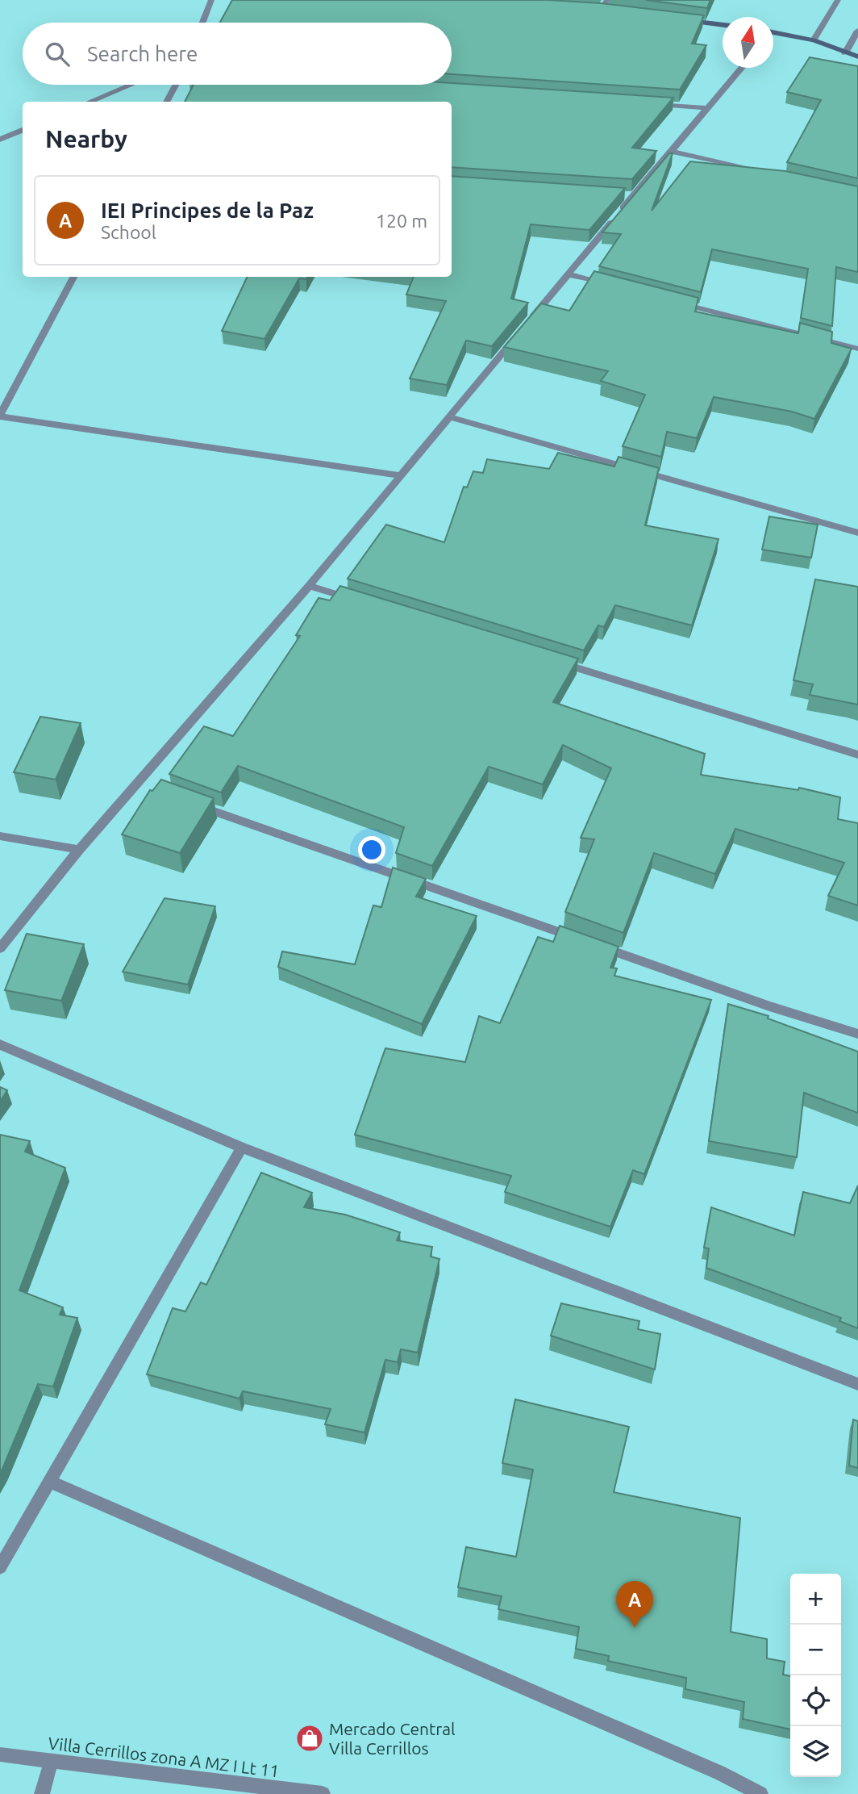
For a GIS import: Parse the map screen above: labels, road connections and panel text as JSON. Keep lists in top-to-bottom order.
{
  "streets": {
    "street": ["Villa Cerrillos zona A MZ I Lt 11"]
  },
  "places": {
    "shop": ["Mercado Central Villa Cerrillos"]
  },
  "north": "top",
  "page": {
    "search": "Search here",
    "heading": "Nearby",
    "list": [
      {
        "mark": "A",
        "name": "IEI Principes de la Paz",
        "note": "School",
        "value": "120 m"
      }
    ],
    "map_buttons": ["+", "−"],
    "pins": "A"
  }
}
